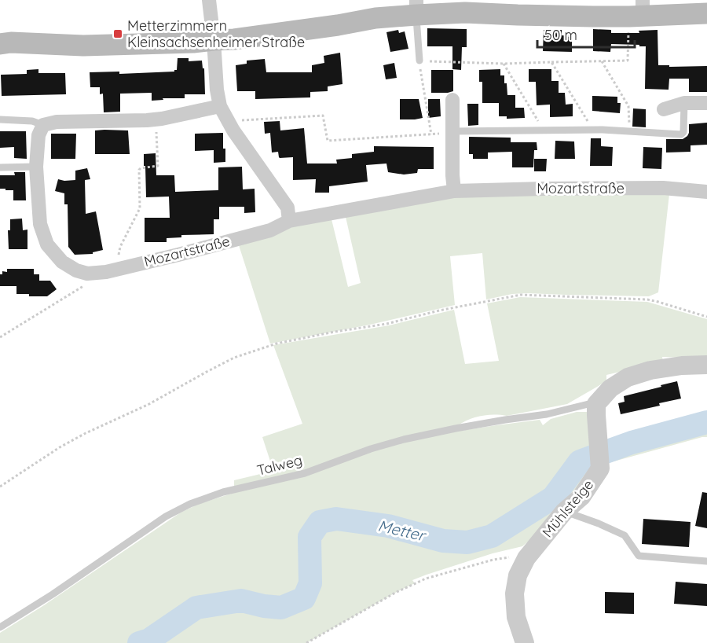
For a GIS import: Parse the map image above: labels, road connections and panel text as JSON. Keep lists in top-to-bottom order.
{
  "streets": {
    "street": ["Mozartstraße", "Mühlsteige"],
    "lane": ["Talweg"]
  },
  "crossings": [
    ["Talweg", "Mühlsteige"]
  ],
  "water": ["Metter"],
  "places": {
    "transit": ["Metterzimmern Kleinsachsenheimer Straße"]
  },
  "scale_bar": "50 m"
}
